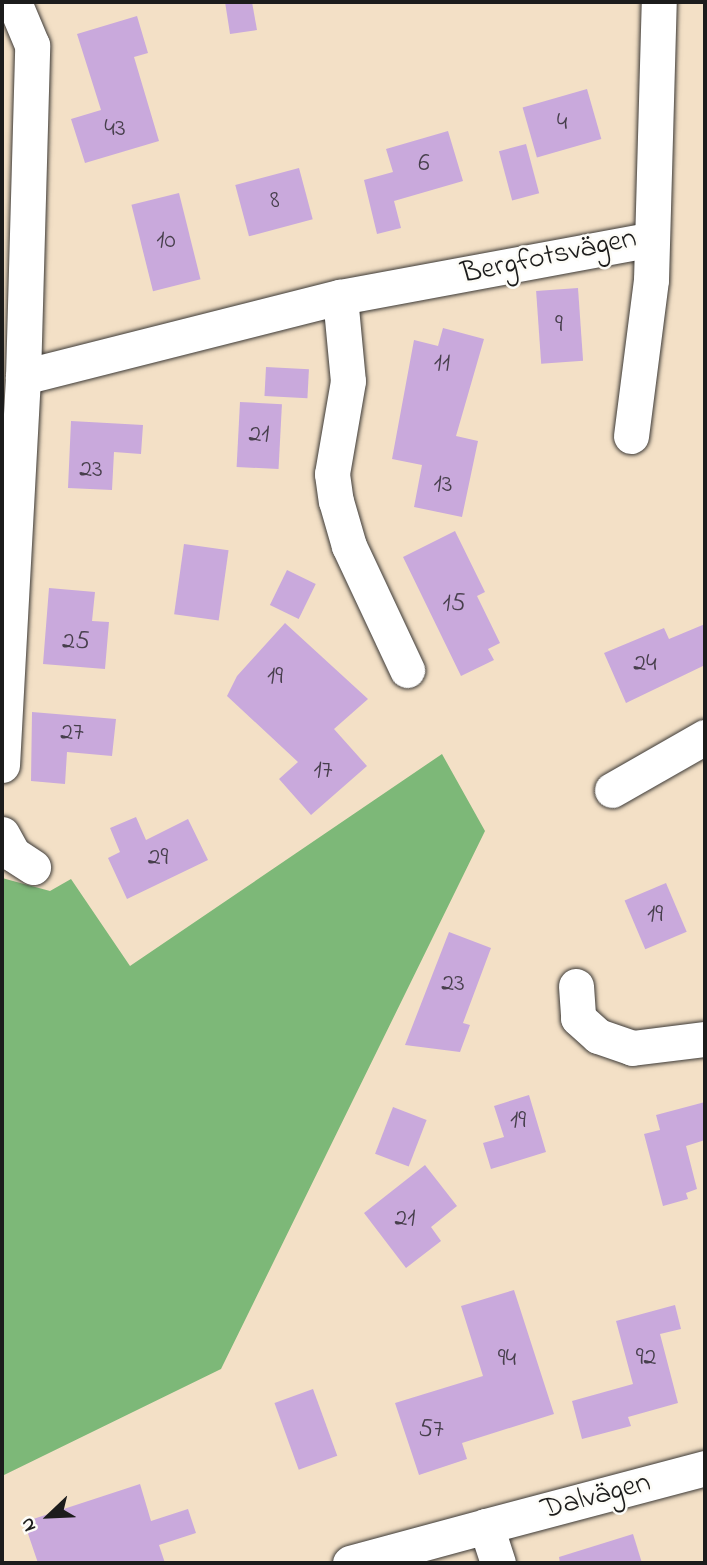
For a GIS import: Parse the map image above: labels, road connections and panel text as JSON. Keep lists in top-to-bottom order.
{
  "streets": {
    "street": ["Bergfotsvägen", "Dalvägen"]
  },
  "house_numbers": [
    "4",
    "43",
    "6",
    "8",
    "10",
    "9",
    "11",
    "21",
    "23",
    "13",
    "15",
    "25",
    "24",
    "19",
    "27",
    "17",
    "29",
    "19",
    "23",
    "19",
    "21",
    "92",
    "94",
    "57"
  ],
  "north": "bottom left"
}
